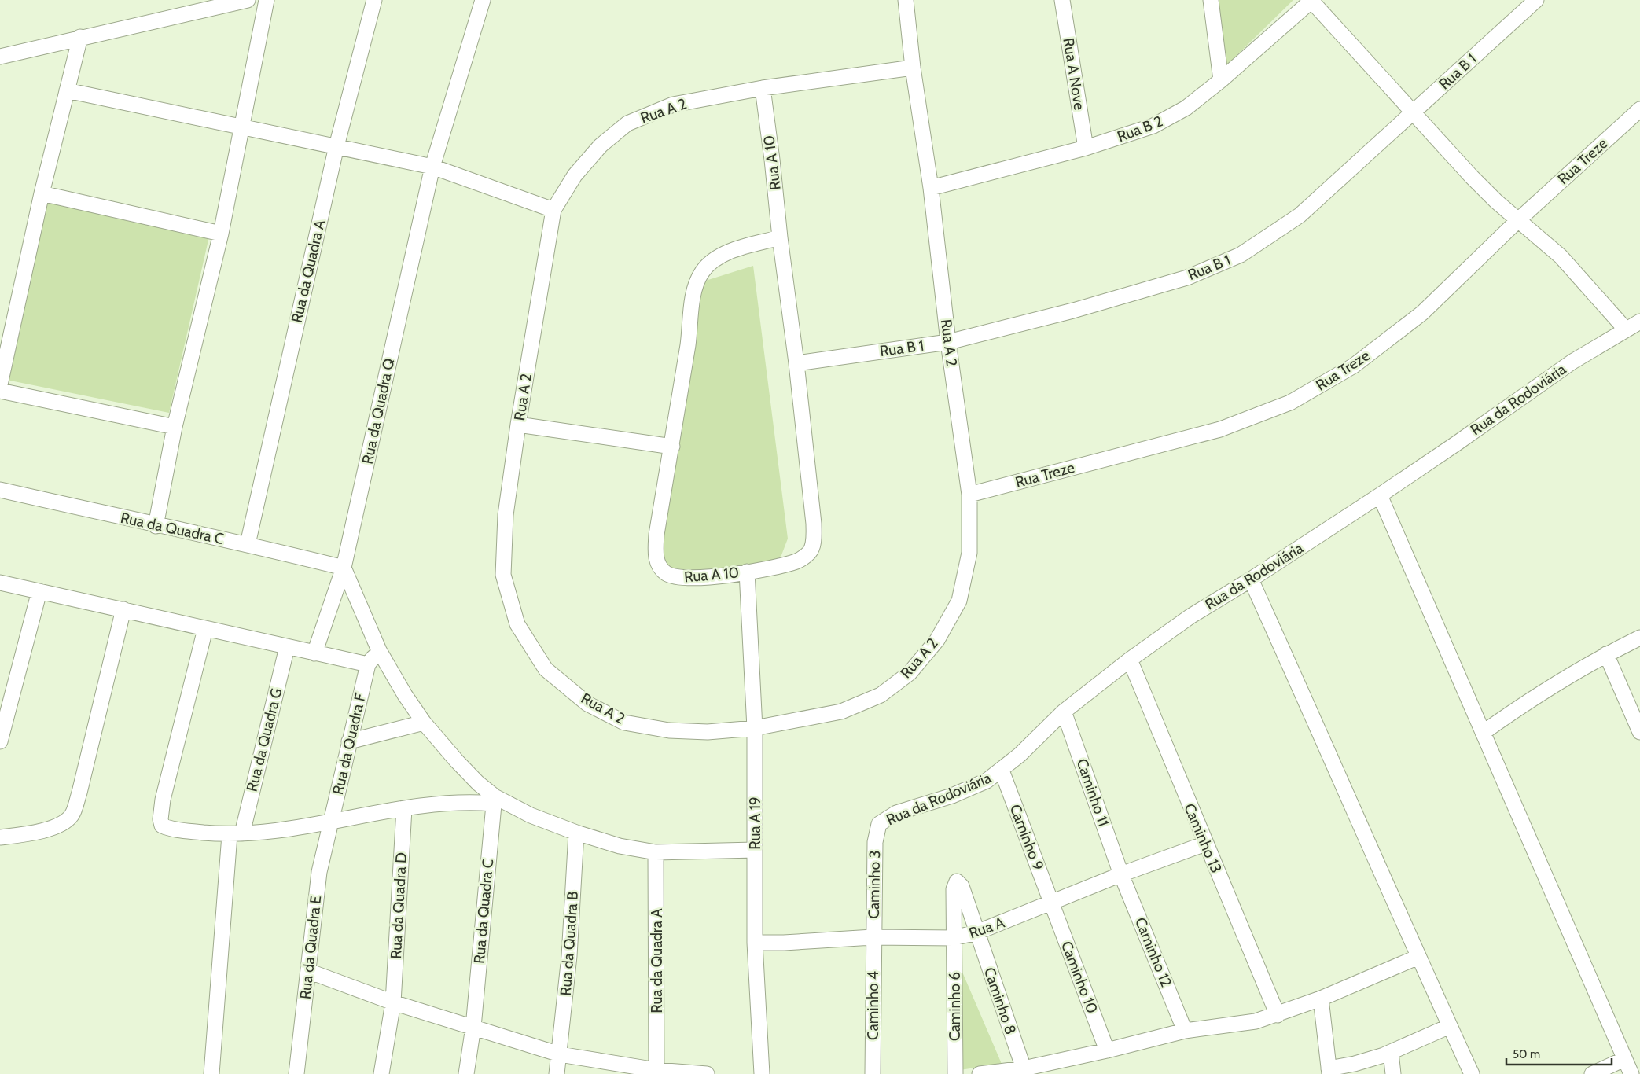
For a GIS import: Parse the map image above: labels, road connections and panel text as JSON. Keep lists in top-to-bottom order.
{
  "streets": {
    "street": [
      "Rua B 1",
      "Rua A Nove",
      "Rua A 2",
      "Rua B 2",
      "Rua Treze",
      "Rua A 10",
      "Rua da Quadra A",
      "Rua da Rodoviária",
      "Rua da Quadra Q",
      "Rua da Quadra C",
      "Rua da Quadra G",
      "Rua da Quadra F",
      "Caminho 11",
      "Rua A 19",
      "Caminho 9",
      "Caminho 13",
      "Caminho 3",
      "Rua da Quadra D",
      "Rua A",
      "Rua da Quadra B",
      "Rua da Quadra E",
      "Caminho 12",
      "Caminho 10",
      "Caminho 8",
      "Caminho 4",
      "Caminho 6"
    ]
  },
  "crossings": [
    ["Rua B 1", "Rua A 2"],
    ["Rua B 1", "Rua A 10"],
    ["Rua A Nove", "Rua B 2"],
    ["Rua A 2", "Rua B 2"],
    ["Rua A 2", "Rua Treze"],
    ["Rua A 2", "Rua A 10"],
    ["Rua A 2", "Rua A 19"],
    ["Rua A 10", "Rua A 19"],
    ["Rua da Quadra A", "Rua da Quadra C"],
    ["Rua da Rodoviária", "Caminho 11"],
    ["Rua da Rodoviária", "Caminho 9"],
    ["Rua da Rodoviária", "Caminho 13"],
    ["Rua da Rodoviária", "Caminho 3"],
    ["Rua da Quadra Q", "Rua da Quadra C"],
    ["Rua da Quadra F", "Rua da Quadra E"],
    ["Caminho 11", "Rua A"],
    ["Caminho 11", "Caminho 12"],
    ["Rua A 19", "Rua A"],
    ["Caminho 9", "Rua A"],
    ["Caminho 9", "Caminho 10"],
    ["Caminho 13", "Rua A"],
    ["Caminho 3", "Rua A"],
    ["Caminho 3", "Caminho 4"],
    ["Rua A", "Caminho 12"],
    ["Rua A", "Caminho 10"],
    ["Rua A", "Caminho 8"],
    ["Rua A", "Caminho 4"],
    ["Rua A", "Caminho 6"],
    ["Caminho 8", "Caminho 6"]
  ],
  "scale_bar": "50 m"
}
